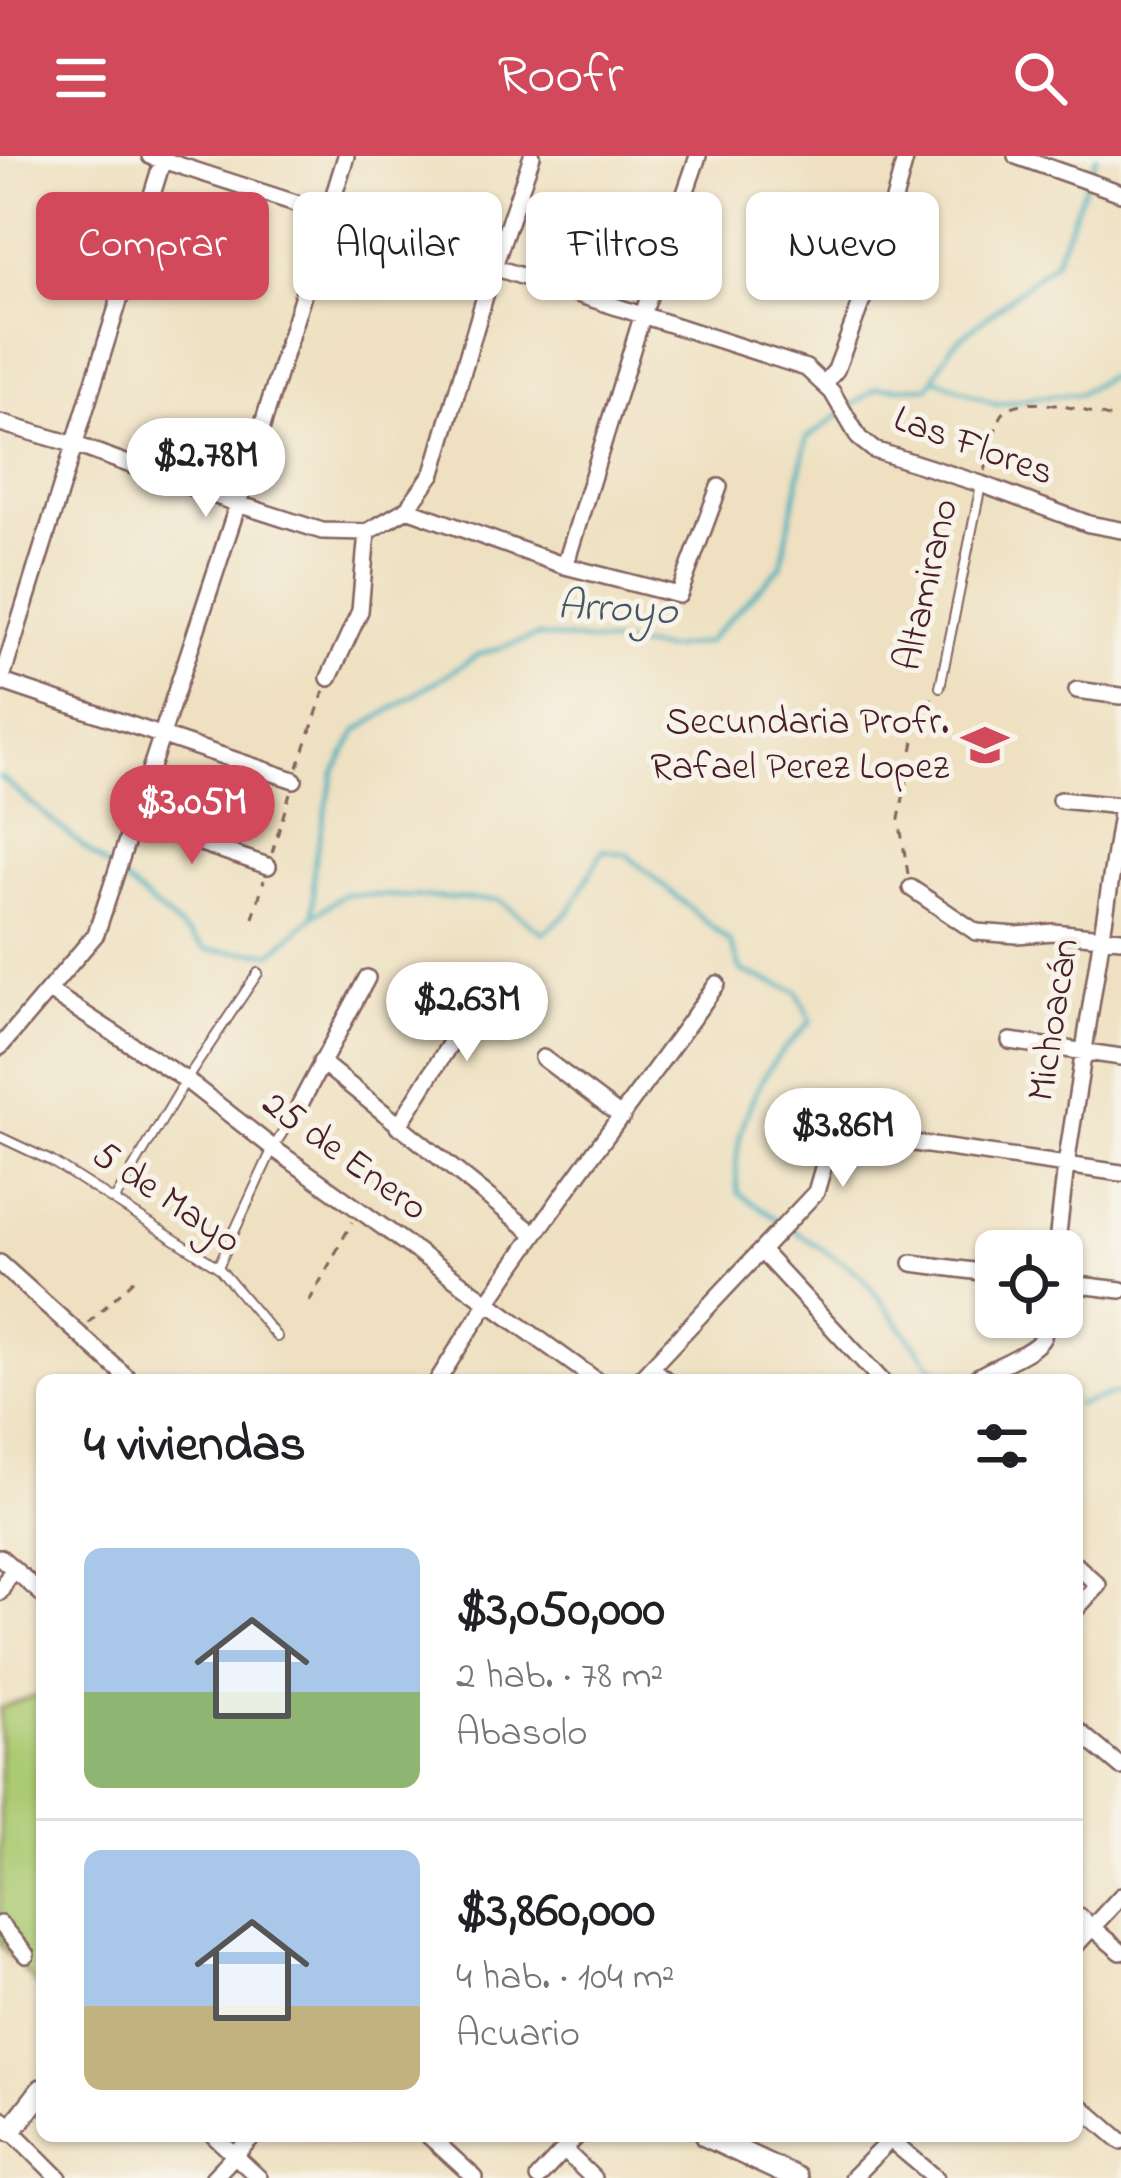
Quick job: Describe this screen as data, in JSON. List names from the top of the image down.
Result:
{
  "streets": {
    "street": ["Las Flores", "Michoacán", "25 de Enero"],
    "lane": ["Altamirano", "5 de Mayo"]
  },
  "crossings": [
    ["Las Flores", "Altamirano"]
  ],
  "water": ["Arroyo"],
  "places": {
    "school or university": ["Secundaria Profr. Rafael Perez Lopez"]
  },
  "page": {
    "header": "Roofr",
    "chip": [
      "Comprar",
      "Alquilar",
      "Filtros",
      "Nuevo"
    ],
    "price": [
      "$2.78M",
      "$3.05M",
      "$2.63M",
      "$3.86M"
    ],
    "heading": "4 viviendas",
    "list": [
      {
        "name": "$3,050,000",
        "note": "2 hab. · 78 m² · Abasolo"
      },
      {
        "name": "$3,860,000",
        "note": "4 hab. · 104 m² · Acuario"
      }
    ]
  }
}
